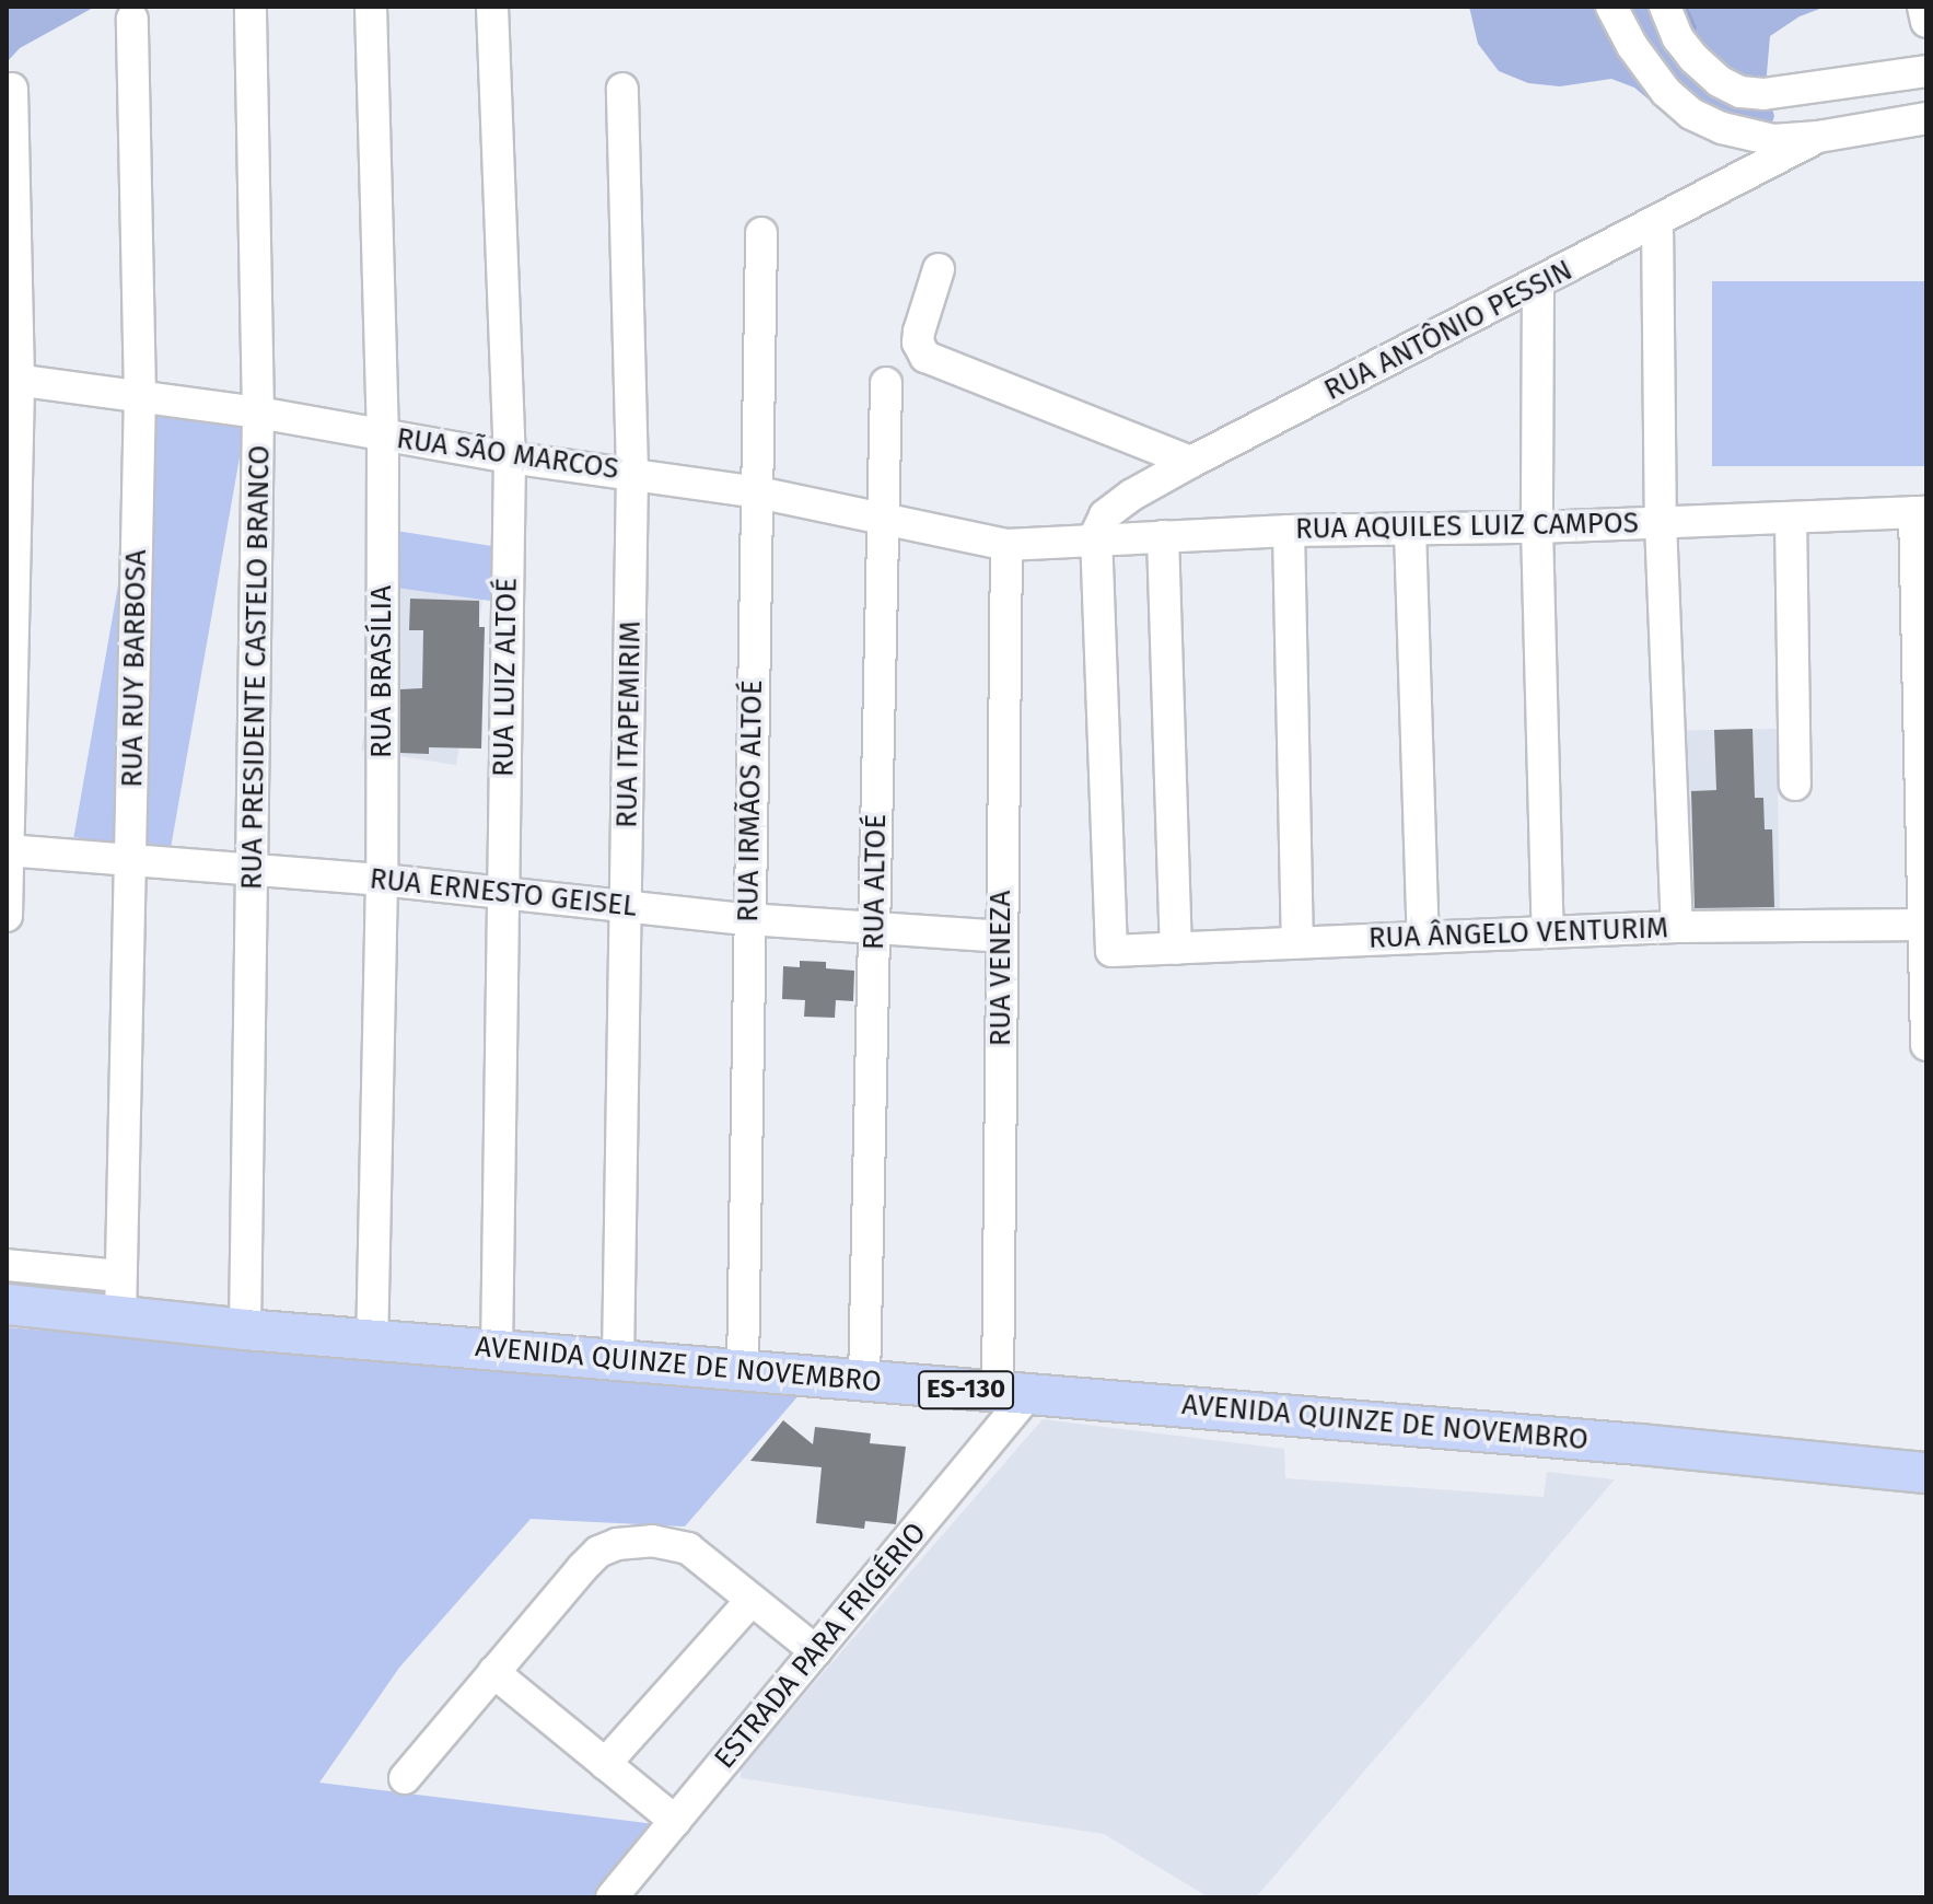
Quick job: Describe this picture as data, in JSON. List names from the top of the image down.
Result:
{
  "streets": {
    "main road": ["AVENIDA QUINZE DE NOVEMBRO", "ES-130"],
    "street": [
      "RUA ANTÔNIO PESSIN",
      "RUA SÃO MARCOS",
      "RUA AQUILES LUIZ CAMPOS",
      "RUA PRESIDENTE CASTELO BRANCO",
      "RUA RUY BARBOSA",
      "RUA BRASÍLIA",
      "RUA LUIZ ALTOÉ",
      "RUA ITAPEMIRIM",
      "RUA IRMÃOS ALTOÉ",
      "RUA ALTOÉ",
      "RUA ERNESTO GEISEL",
      "RUA ÂNGELO VENTURIM",
      "RUA VENEZA",
      "ESTRADA PARA FRIGÉRIO"
    ]
  },
  "crossings": [
    ["RUA ANTÔNIO PESSIN", "RUA AQUILES LUIZ CAMPOS"],
    ["RUA ANTÔNIO PESSIN", "RUA ÂNGELO VENTURIM"],
    ["RUA SÃO MARCOS", "RUA AQUILES LUIZ CAMPOS"],
    ["RUA SÃO MARCOS", "RUA PRESIDENTE CASTELO BRANCO"],
    ["RUA SÃO MARCOS", "RUA RUY BARBOSA"],
    ["RUA SÃO MARCOS", "RUA BRASÍLIA"],
    ["RUA SÃO MARCOS", "RUA LUIZ ALTOÉ"],
    ["RUA SÃO MARCOS", "RUA ITAPEMIRIM"],
    ["RUA SÃO MARCOS", "RUA IRMÃOS ALTOÉ"],
    ["RUA SÃO MARCOS", "RUA ALTOÉ"],
    ["RUA SÃO MARCOS", "RUA VENEZA"],
    ["RUA AQUILES LUIZ CAMPOS", "RUA ÂNGELO VENTURIM"],
    ["RUA AQUILES LUIZ CAMPOS", "RUA VENEZA"],
    ["RUA PRESIDENTE CASTELO BRANCO", "RUA ERNESTO GEISEL"],
    ["RUA PRESIDENTE CASTELO BRANCO", "AVENIDA QUINZE DE NOVEMBRO"],
    ["RUA RUY BARBOSA", "RUA ERNESTO GEISEL"],
    ["RUA RUY BARBOSA", "AVENIDA QUINZE DE NOVEMBRO"],
    ["RUA BRASÍLIA", "RUA ERNESTO GEISEL"],
    ["RUA BRASÍLIA", "AVENIDA QUINZE DE NOVEMBRO"],
    ["RUA LUIZ ALTOÉ", "RUA ERNESTO GEISEL"],
    ["RUA LUIZ ALTOÉ", "AVENIDA QUINZE DE NOVEMBRO"],
    ["RUA ITAPEMIRIM", "RUA ERNESTO GEISEL"],
    ["RUA ITAPEMIRIM", "AVENIDA QUINZE DE NOVEMBRO"],
    ["RUA IRMÃOS ALTOÉ", "RUA ERNESTO GEISEL"],
    ["RUA IRMÃOS ALTOÉ", "AVENIDA QUINZE DE NOVEMBRO"],
    ["RUA ALTOÉ", "RUA ERNESTO GEISEL"],
    ["RUA ALTOÉ", "AVENIDA QUINZE DE NOVEMBRO"],
    ["RUA ERNESTO GEISEL", "RUA VENEZA"],
    ["RUA VENEZA", "AVENIDA QUINZE DE NOVEMBRO"],
    ["RUA VENEZA", "ESTRADA PARA FRIGÉRIO"],
    ["AVENIDA QUINZE DE NOVEMBRO", "ESTRADA PARA FRIGÉRIO"]
  ]
}
